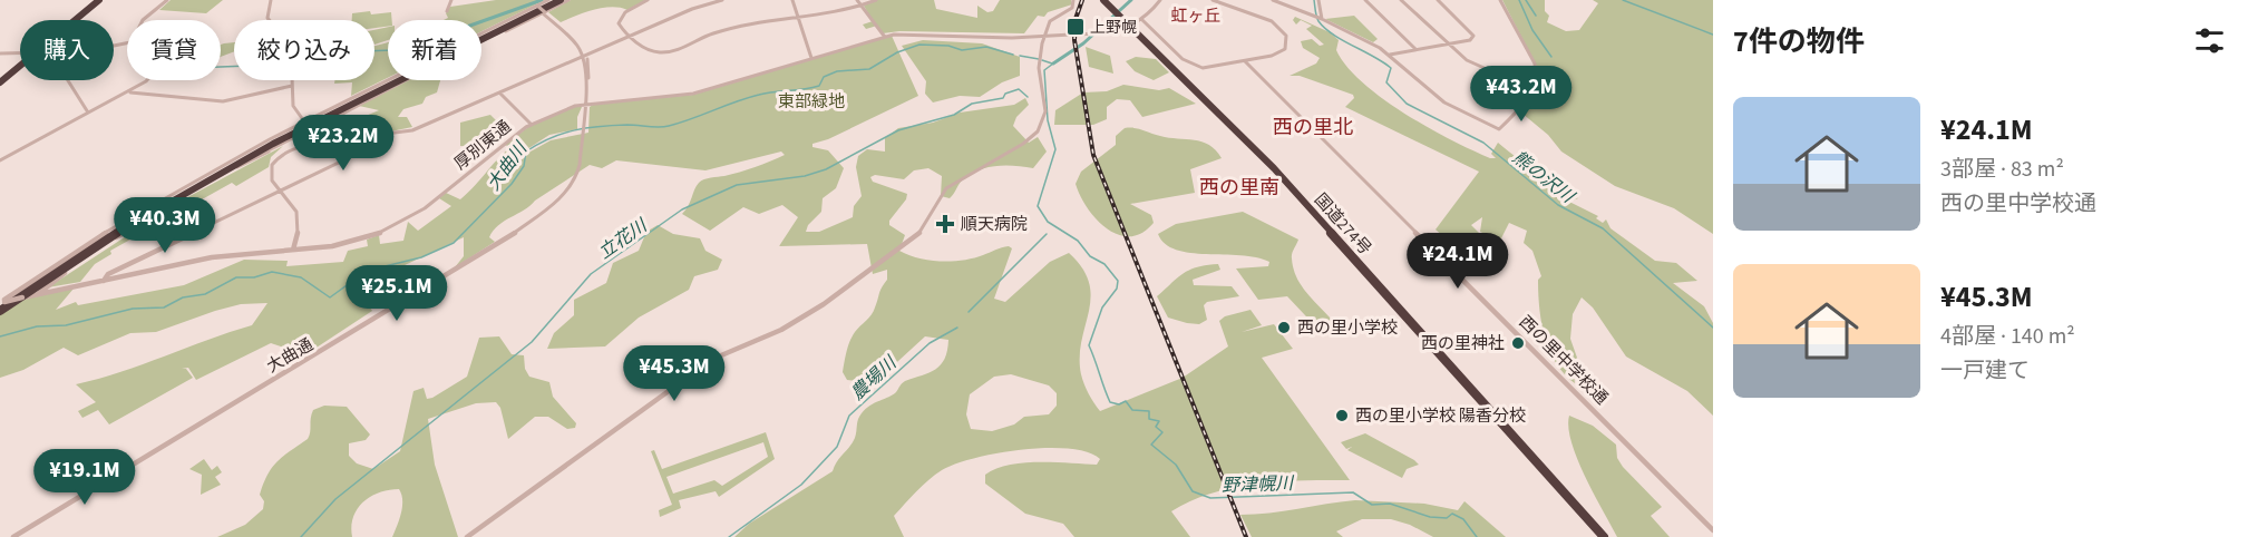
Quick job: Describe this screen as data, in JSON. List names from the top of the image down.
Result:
{
  "streets": {
    "highway": ["国道274号"],
    "street": ["厚別東通", "大曲通", "西の里中学校通"]
  },
  "crossings": [
    ["厚別東通", "大曲通"]
  ],
  "districts": ["虹ヶ丘", "西の里北", "西の里南"],
  "water": [
    "大曲川",
    "熊の沢川",
    "立花川",
    "農場川",
    "野津幌川"
  ],
  "parks": ["東部緑地"],
  "places": {
    "transit": ["上野幌"],
    "health": ["順天病院"],
    "other": ["西の里小学校", "西の里神社", "西の里小学校 陽香分校"]
  },
  "page": {
    "heading": "7件の物件",
    "chip": [
      "購入",
      "賃貸",
      "絞り込み",
      "新着"
    ],
    "price": [
      "¥43.2M",
      "¥23.2M",
      "¥40.3M",
      "¥24.1M",
      "¥25.1M",
      "¥45.3M",
      "¥19.1M"
    ],
    "list": [
      {
        "name": "¥24.1M",
        "note": "3部屋 · 83 m² · 西の里中学校通"
      },
      {
        "name": "¥45.3M",
        "note": "4部屋 · 140 m² · 一戸建て"
      }
    ]
  }
}
